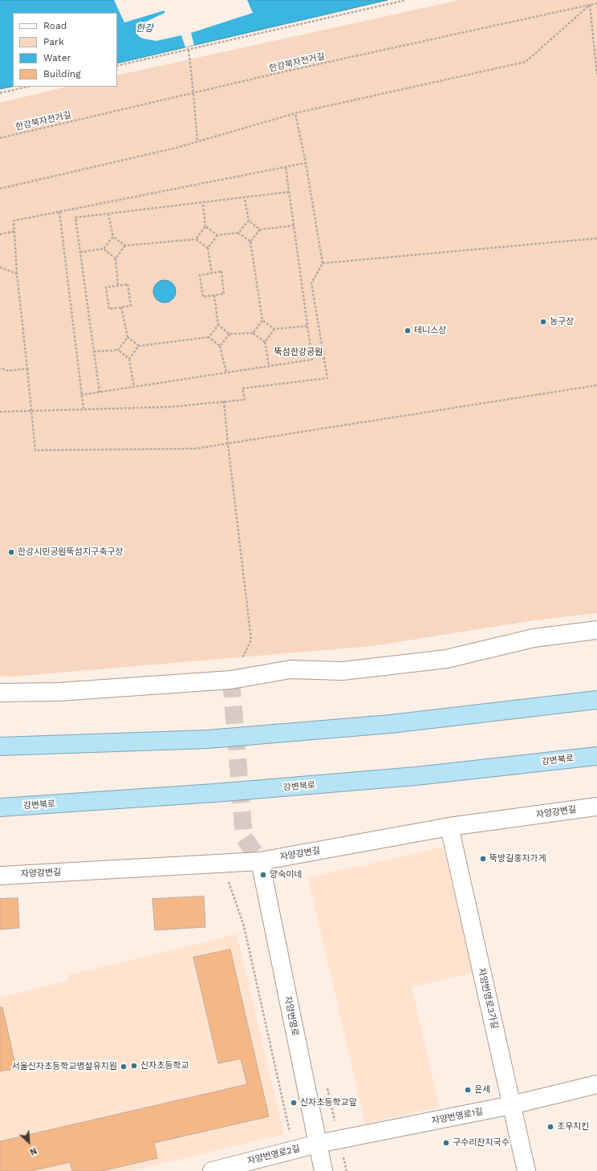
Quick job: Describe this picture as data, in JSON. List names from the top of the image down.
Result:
{
  "streets": {
    "highway": ["강변북로"],
    "street": [
      "자양강변길",
      "자양번영로3가길",
      "자양번영로",
      "자양번영로1길",
      "자양번영로2길"
    ],
    "path": ["한강북자전거길"]
  },
  "crossings": [
    ["자양강변길", "자양번영로3가길"],
    ["자양강변길", "자양번영로"],
    ["자양번영로3가길", "자양번영로1길"],
    ["자양번영로", "자양번영로1길"],
    ["자양번영로", "자양번영로2길"],
    ["자양번영로1길", "자양번영로2길"]
  ],
  "water": ["한강"],
  "parks": ["뚝섬한강공원"],
  "places": [
    "농구장",
    "테니스장",
    "한강시민공원뚝섬지구축구장",
    "뚝방길홍차가게",
    "양숙이네",
    "신자초등학교",
    "서울신자초등학교병설유치원",
    "은세",
    "신자초등학교앞",
    "조우치킨",
    "구수리잔치국수"
  ],
  "legend": [
    "Road",
    "Park",
    "Water",
    "Building"
  ],
  "north": "bottom right"
}
